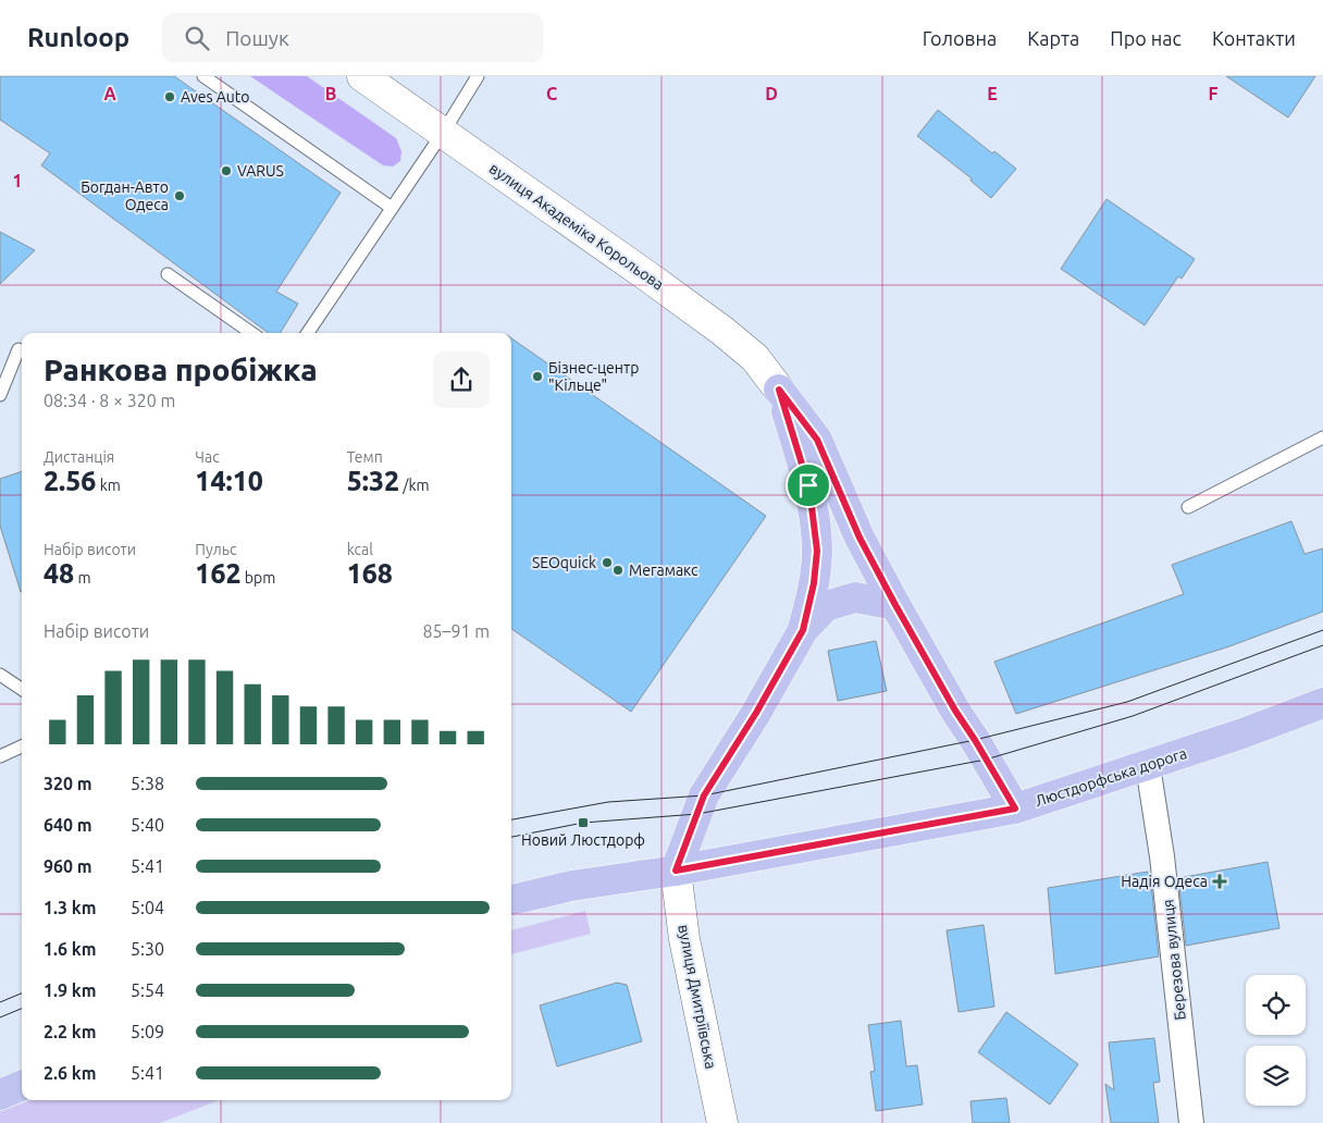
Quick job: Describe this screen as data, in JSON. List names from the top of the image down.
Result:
{
  "streets": {
    "main road": ["вулиця Академіка Корольова", "Люстдорфська дорога", "вулиця Дмитріївська"],
    "street": ["Березова вулиця"]
  },
  "crossings": [
    ["Люстдорфська дорога", "Березова вулиця"],
    ["Люстдорфська дорога", "вулиця Дмитріївська"]
  ],
  "places": {
    "other": [
      "Aves Auto",
      "VARUS",
      "Богдан-Авто Одеса",
      "Бізнес-центр \"Кільце\"",
      "SEOquick",
      "Мегамакс"
    ],
    "transit": ["Новий Люстдорф"],
    "health": ["Надія Одеса"]
  },
  "page": {
    "header": "Runloop",
    "search": "Пошук",
    "nav": [
      "Головна",
      "Карта",
      "Про нас",
      "Контакти"
    ],
    "heading": ["Ранкова пробіжка", "08:34 · 8 × 320 m"],
    "stats": [
      ["Дистанція", "2.56 km"],
      ["Час", "14:10"],
      ["Темп", "5:32 /km"],
      ["Набір висоти", "48 m"],
      ["Пульс", "162 bpm"],
      ["kcal", "168"]
    ],
    "chart": ["Набір висоти", "85–91 m"],
    "list": [
      {
        "name": "320 m",
        "note": "5:38"
      },
      {
        "name": "640 m",
        "note": "5:40"
      },
      {
        "name": "960 m",
        "note": "5:41"
      },
      {
        "name": "1.3 km",
        "note": "5:04"
      },
      {
        "name": "1.6 km",
        "note": "5:30"
      },
      {
        "name": "1.9 km",
        "note": "5:54"
      },
      {
        "name": "2.2 km",
        "note": "5:09"
      },
      {
        "name": "2.6 km",
        "note": "5:41"
      }
    ]
  },
  "grid": {
    "columns": [
      "A",
      "B",
      "C",
      "D",
      "E",
      "F"
    ],
    "rows": ["1"]
  }
}
